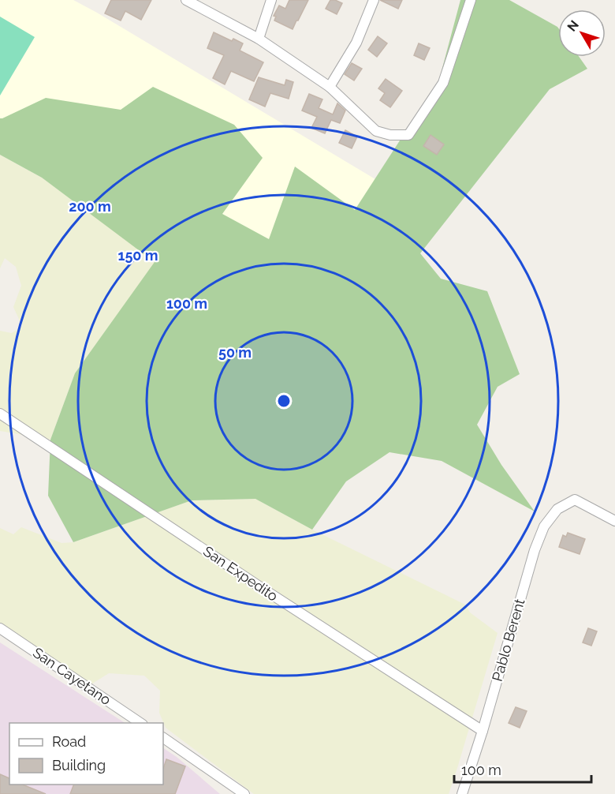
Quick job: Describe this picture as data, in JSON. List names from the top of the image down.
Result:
{
  "streets": {
    "street": ["San Expedito", "Pablo Berent", "San Cayetano"]
  },
  "crossings": [
    ["San Expedito", "Pablo Berent"]
  ],
  "legend": ["Road", "Building"],
  "scale_bar": "100 m",
  "north": "top left",
  "rings": [
    "200 m",
    "150 m",
    "100 m",
    "50 m"
  ]
}
